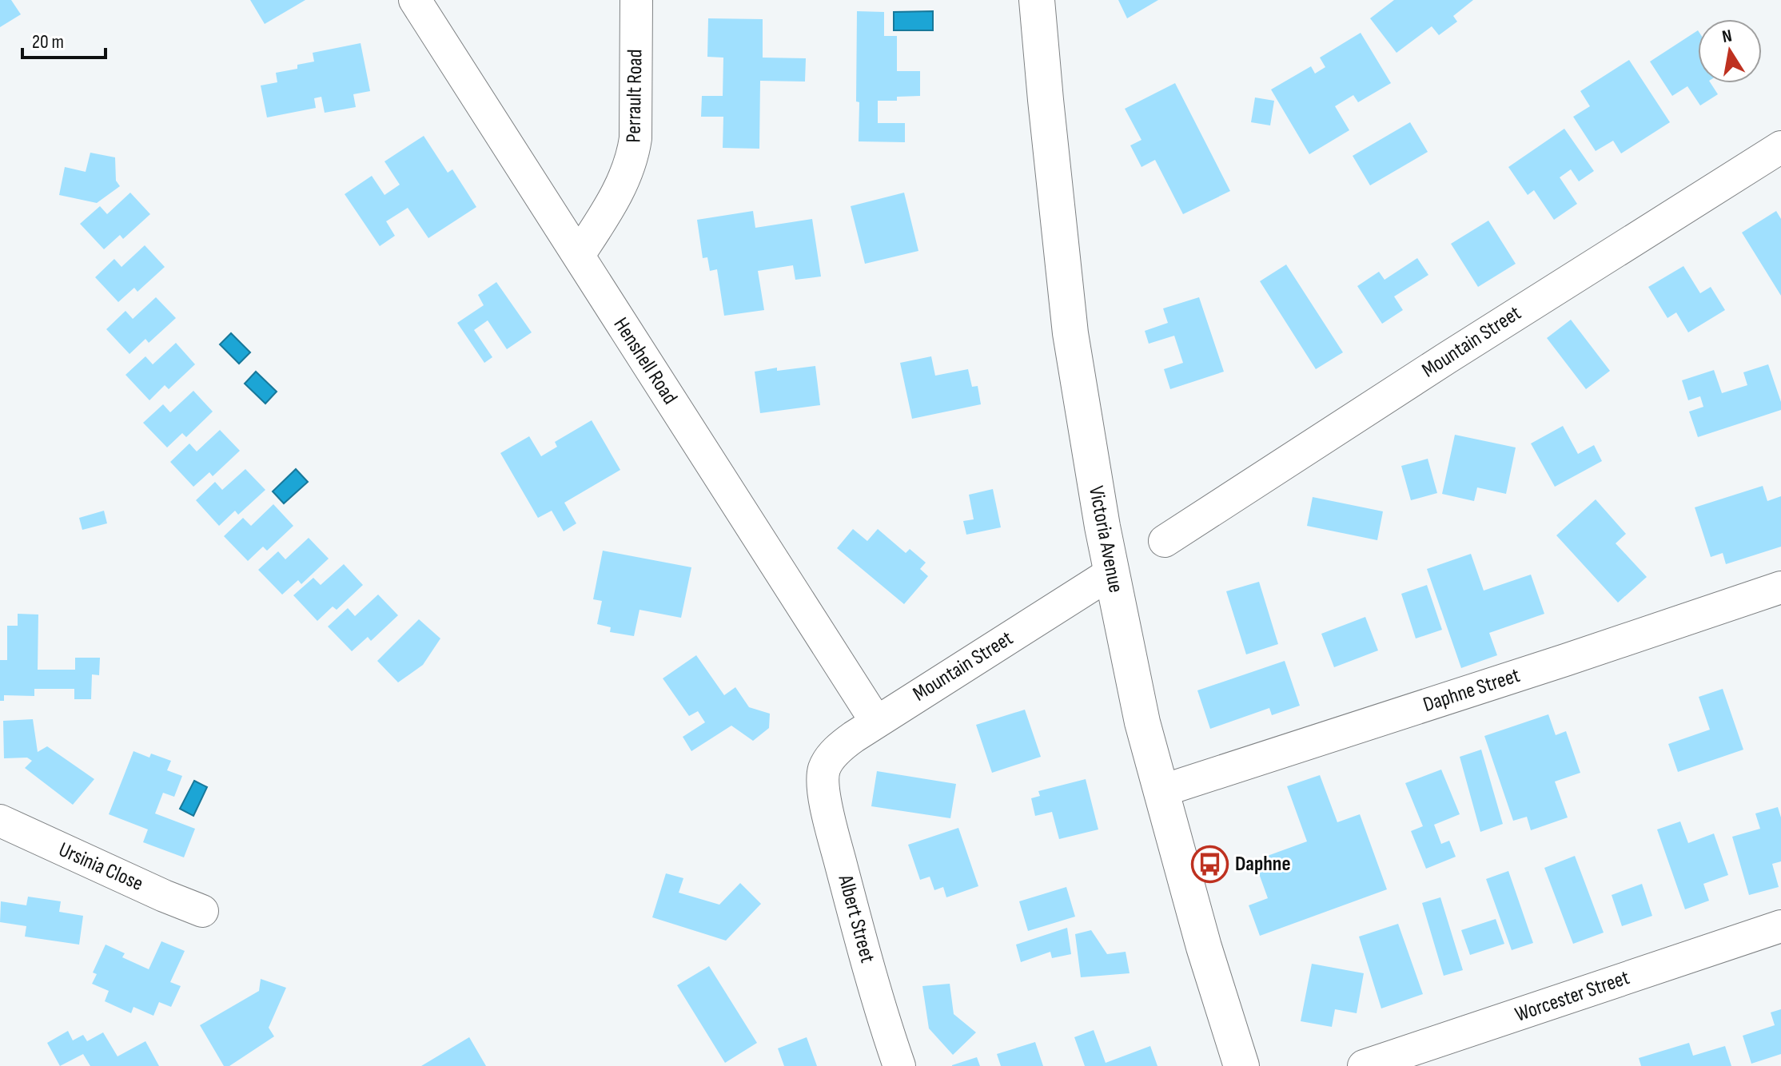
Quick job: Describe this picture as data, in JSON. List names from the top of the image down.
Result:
{
  "streets": {
    "street": [
      "Perrault Road",
      "Mountain Street",
      "Henshell Road",
      "Victoria Avenue",
      "Daphne Street",
      "Ursinia Close",
      "Albert Street",
      "Worcester Street"
    ]
  },
  "crossings": [
    ["Perrault Road", "Henshell Road"],
    ["Mountain Street", "Henshell Road"],
    ["Mountain Street", "Victoria Avenue"],
    ["Mountain Street", "Albert Street"],
    ["Victoria Avenue", "Daphne Street"]
  ],
  "places": {
    "bus stop": ["Daphne"]
  },
  "scale_bar": "20 m",
  "north": "top"
}
